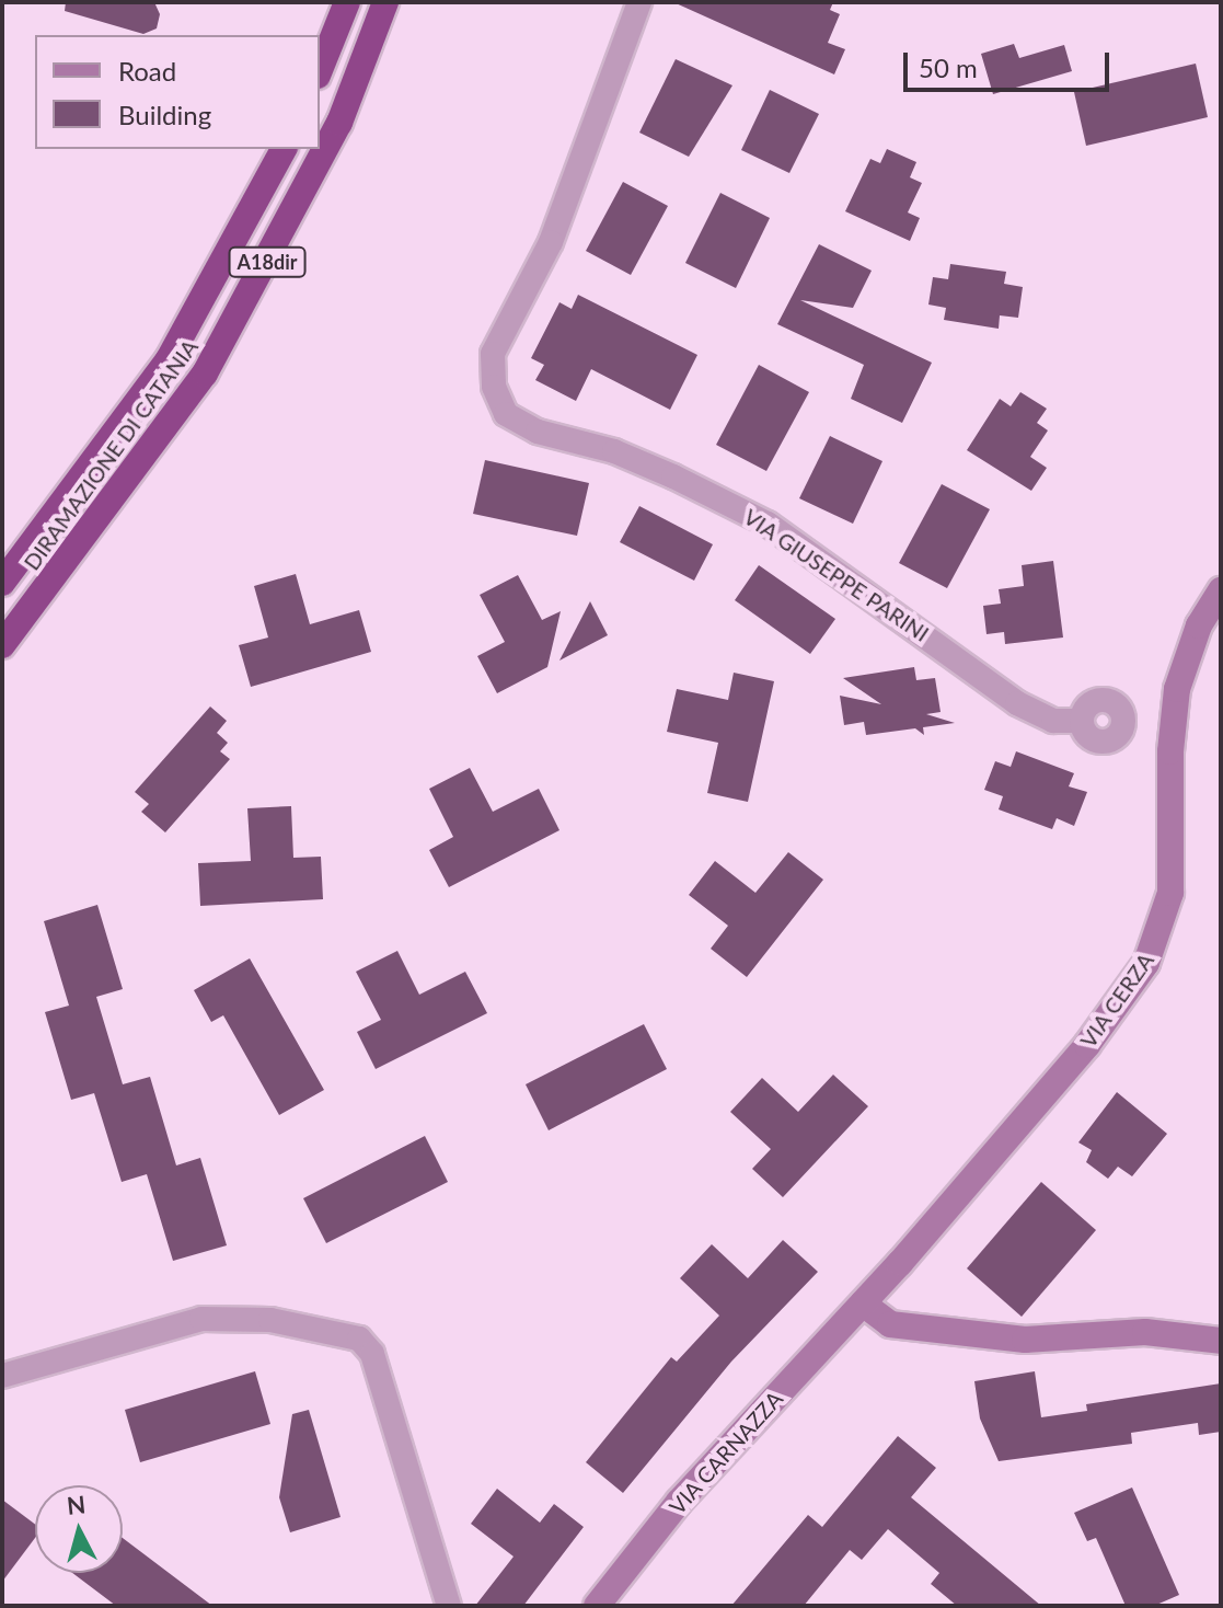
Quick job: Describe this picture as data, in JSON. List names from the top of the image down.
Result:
{
  "streets": {
    "highway": ["A18dir", "DIRAMAZIONE DI CATANIA"],
    "main road": ["VIA CERZA", "VIA CARNAZZA"],
    "street": ["VIA GIUSEPPE PARINI"]
  },
  "crossings": [
    ["VIA CERZA", "VIA CARNAZZA"]
  ],
  "legend": ["Road", "Building"],
  "scale_bar": "50 m",
  "north": "top"
}
